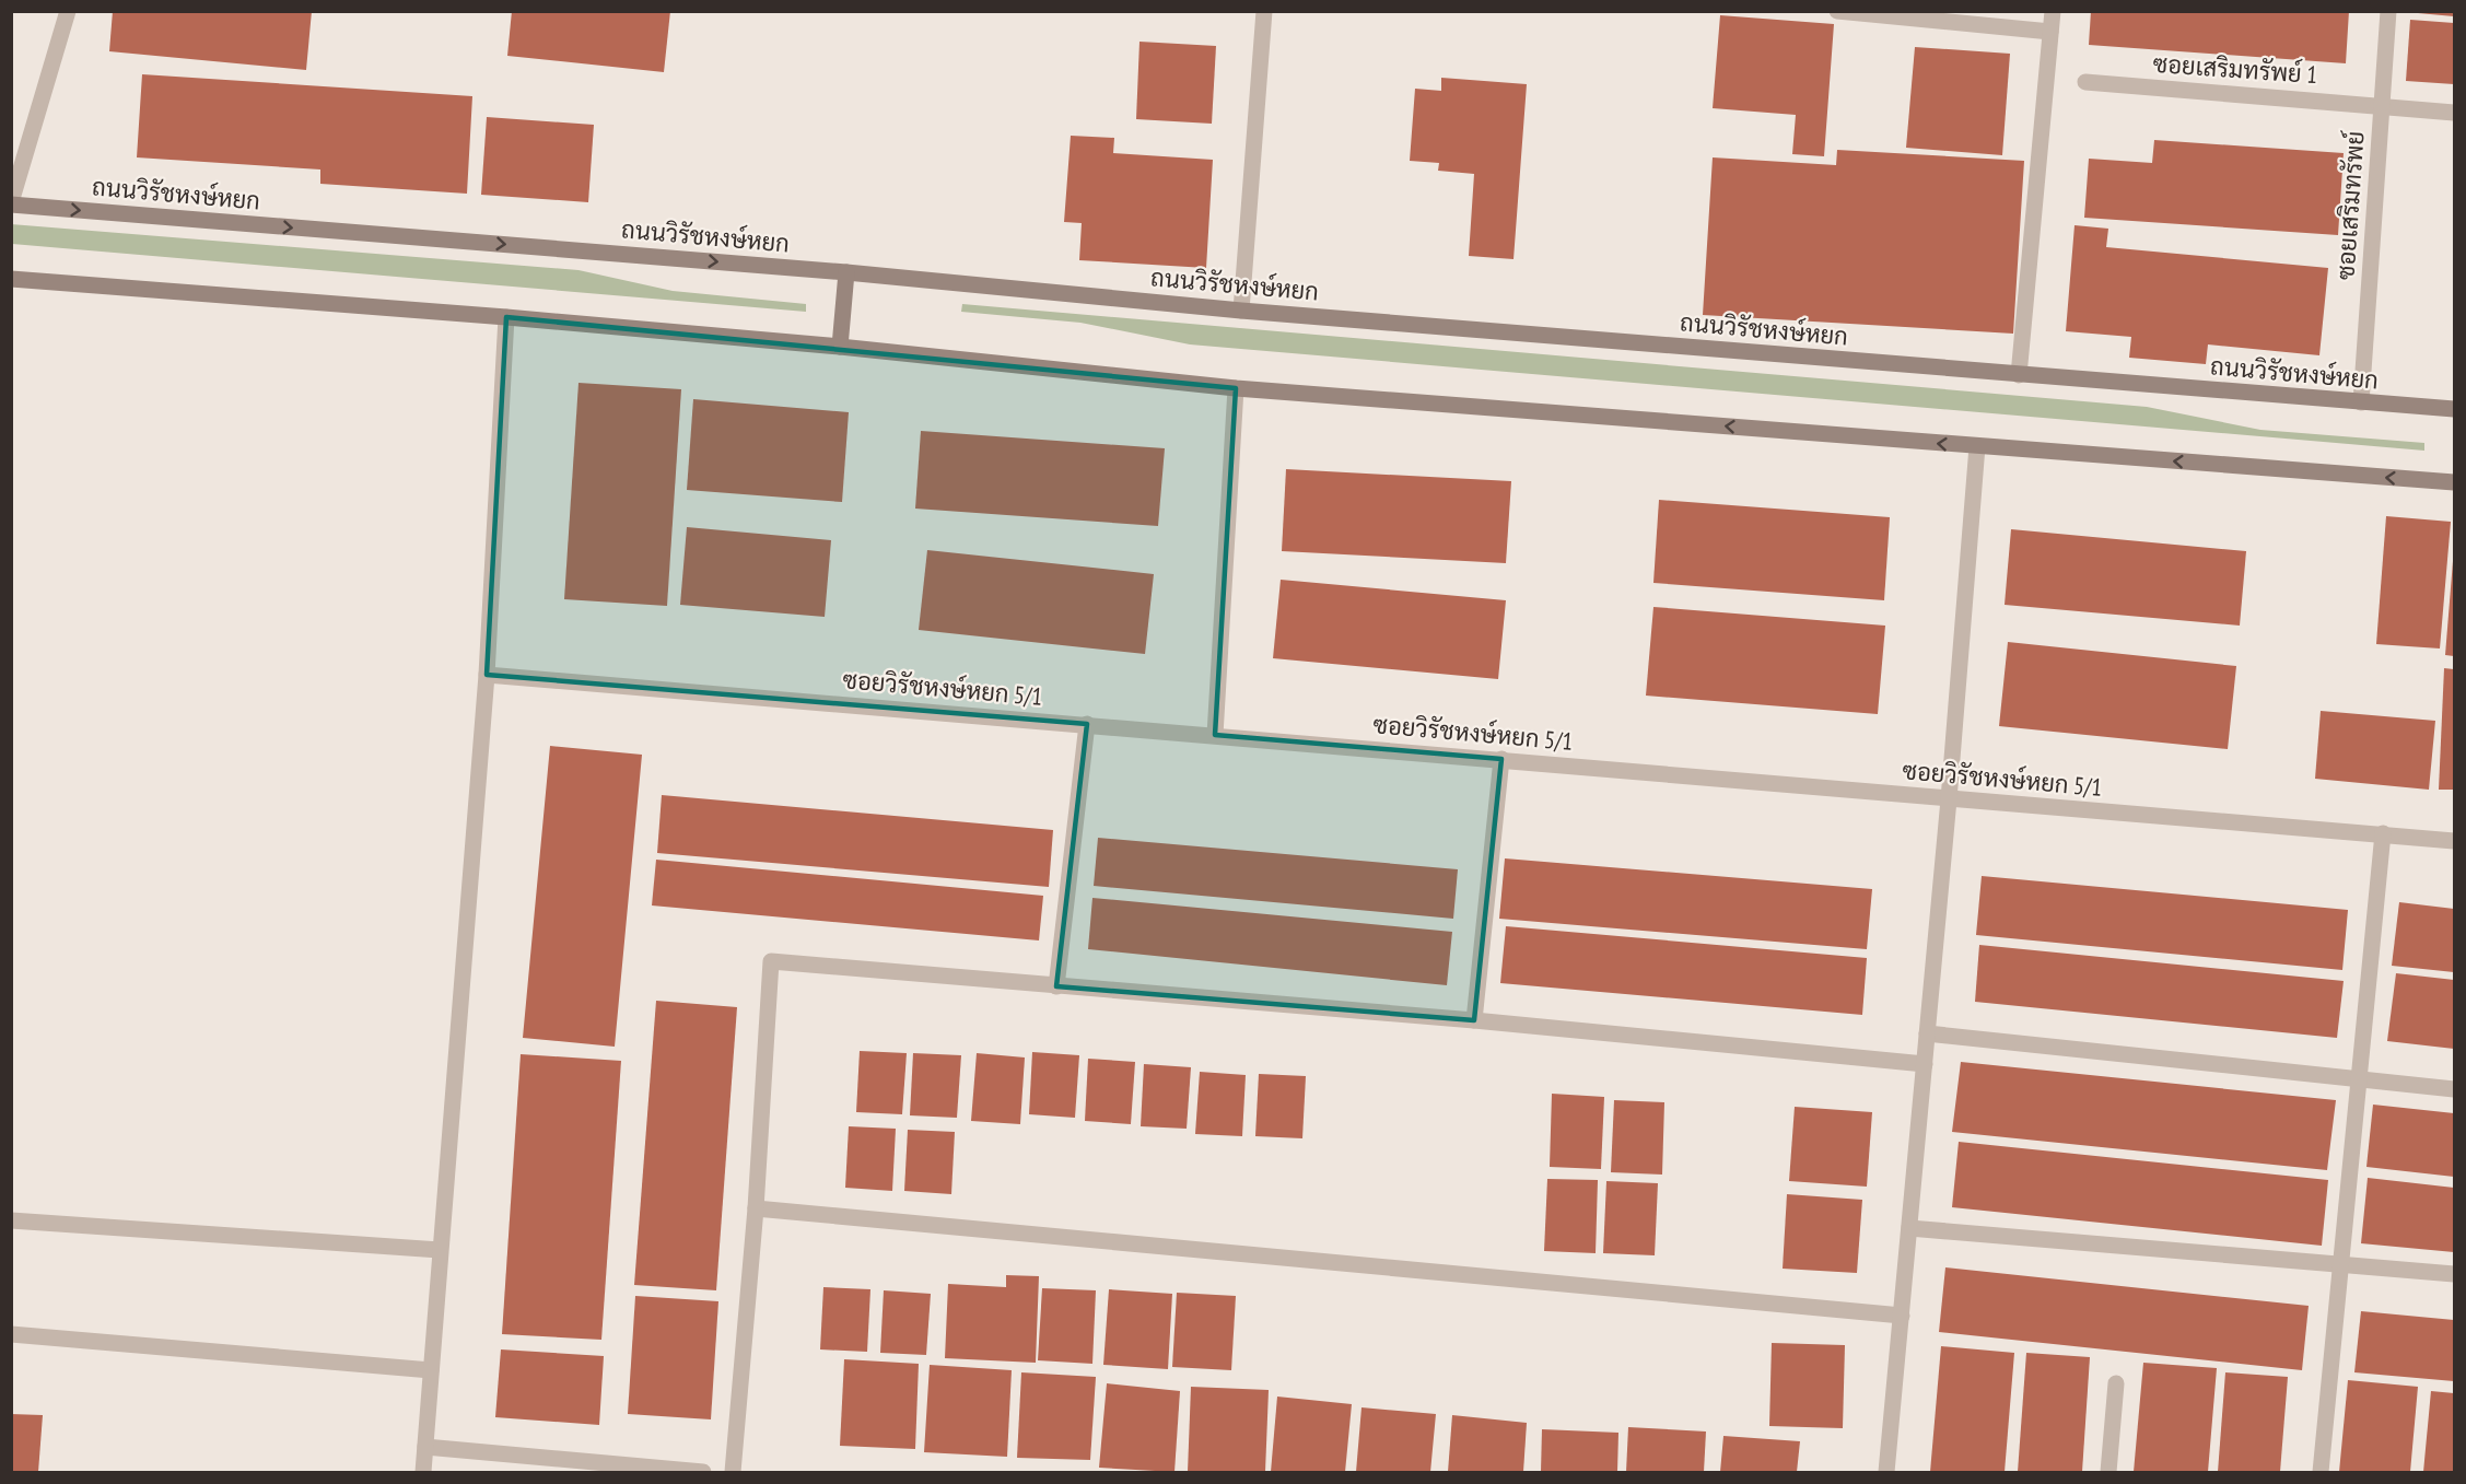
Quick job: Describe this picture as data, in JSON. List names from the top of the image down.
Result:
{
  "streets": {
    "main road": ["ถนนวิรัชหงษ์หยก"],
    "street": ["ซอยเสริมทรัพย์ 1", "ซอยเสริมทรัพย์", "ซอยวิรัชหงษ์หยก 5/1"]
  },
  "crossings": [
    ["ซอยเสริมทรัพย์ 1", "ซอยเสริมทรัพย์"],
    ["ถนนวิรัชหงษ์หยก", "ซอยเสริมทรัพย์"]
  ]
}
